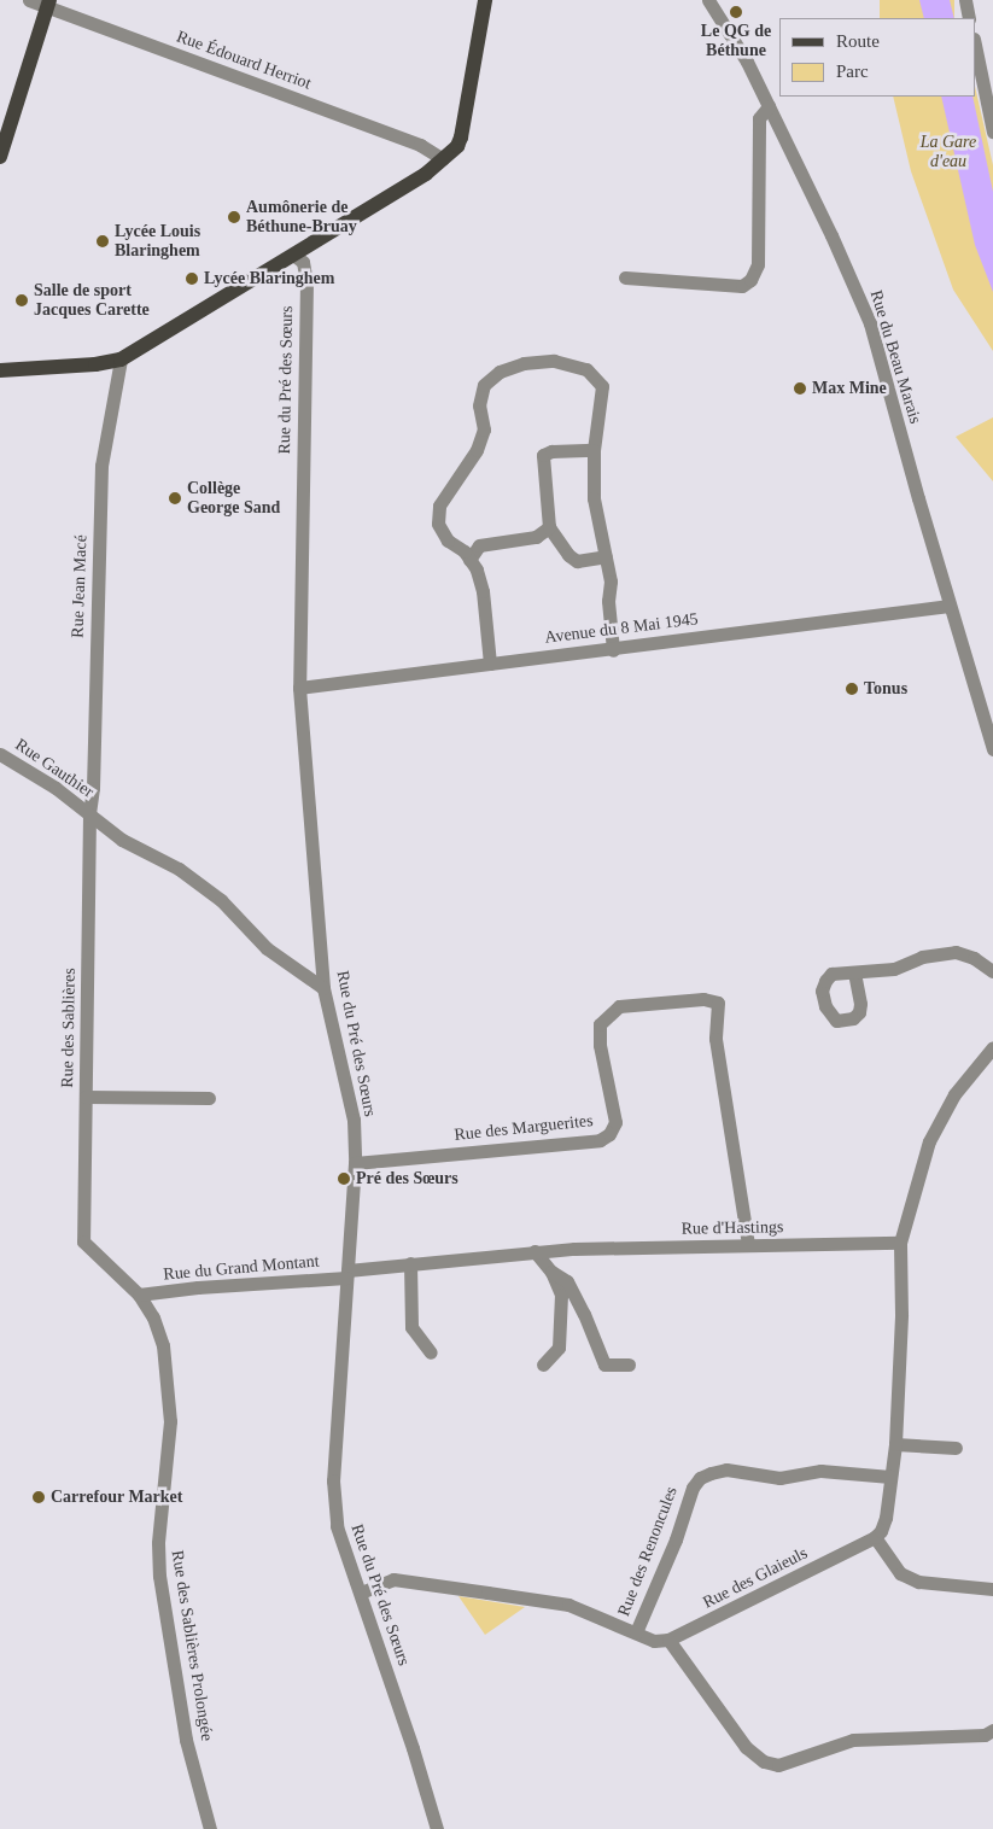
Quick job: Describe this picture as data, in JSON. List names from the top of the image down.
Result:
{
  "streets": {
    "street": [
      "Rue Édouard Herriot",
      "Rue du Beau Marais",
      "Rue du Pré des Sœurs",
      "Rue Jean Macé",
      "Avenue du 8 Mai 1945",
      "Rue Gauthier",
      "Rue des Sablières",
      "Rue des Marguerites",
      "Rue d'Hastings",
      "Rue du Grand Montant",
      "Rue des Renoncules",
      "Rue des Glaieuls",
      "Rue des Sablières Prolongée"
    ]
  },
  "crossings": [
    ["Rue du Beau Marais", "Avenue du 8 Mai 1945"],
    ["Rue du Pré des Sœurs", "Avenue du 8 Mai 1945"],
    ["Rue du Pré des Sœurs", "Rue Gauthier"],
    ["Rue du Pré des Sœurs", "Rue des Marguerites"],
    ["Rue du Pré des Sœurs", "Rue d'Hastings"],
    ["Rue du Pré des Sœurs", "Rue du Grand Montant"],
    ["Rue Jean Macé", "Rue Gauthier"],
    ["Rue Jean Macé", "Rue des Sablières"],
    ["Rue Gauthier", "Rue des Sablières"],
    ["Rue des Sablières", "Rue des Sablières Prolongée"],
    ["Rue des Marguerites", "Rue d'Hastings"],
    ["Rue d'Hastings", "Rue du Grand Montant"],
    ["Rue du Grand Montant", "Rue des Sablières Prolongée"]
  ],
  "parks": ["La Gare d'eau"],
  "places": [
    "Le QG de Béthune",
    "Aumônerie de Béthune-Bruay",
    "Lycée Louis Blaringhem",
    "Lycée Blaringhem",
    "Salle de sport Jacques Carette",
    "Max Mine",
    "Collège George Sand",
    "Tonus",
    "Pré des Sœurs",
    "Carrefour Market"
  ],
  "legend": ["Route", "Parc"]
}
